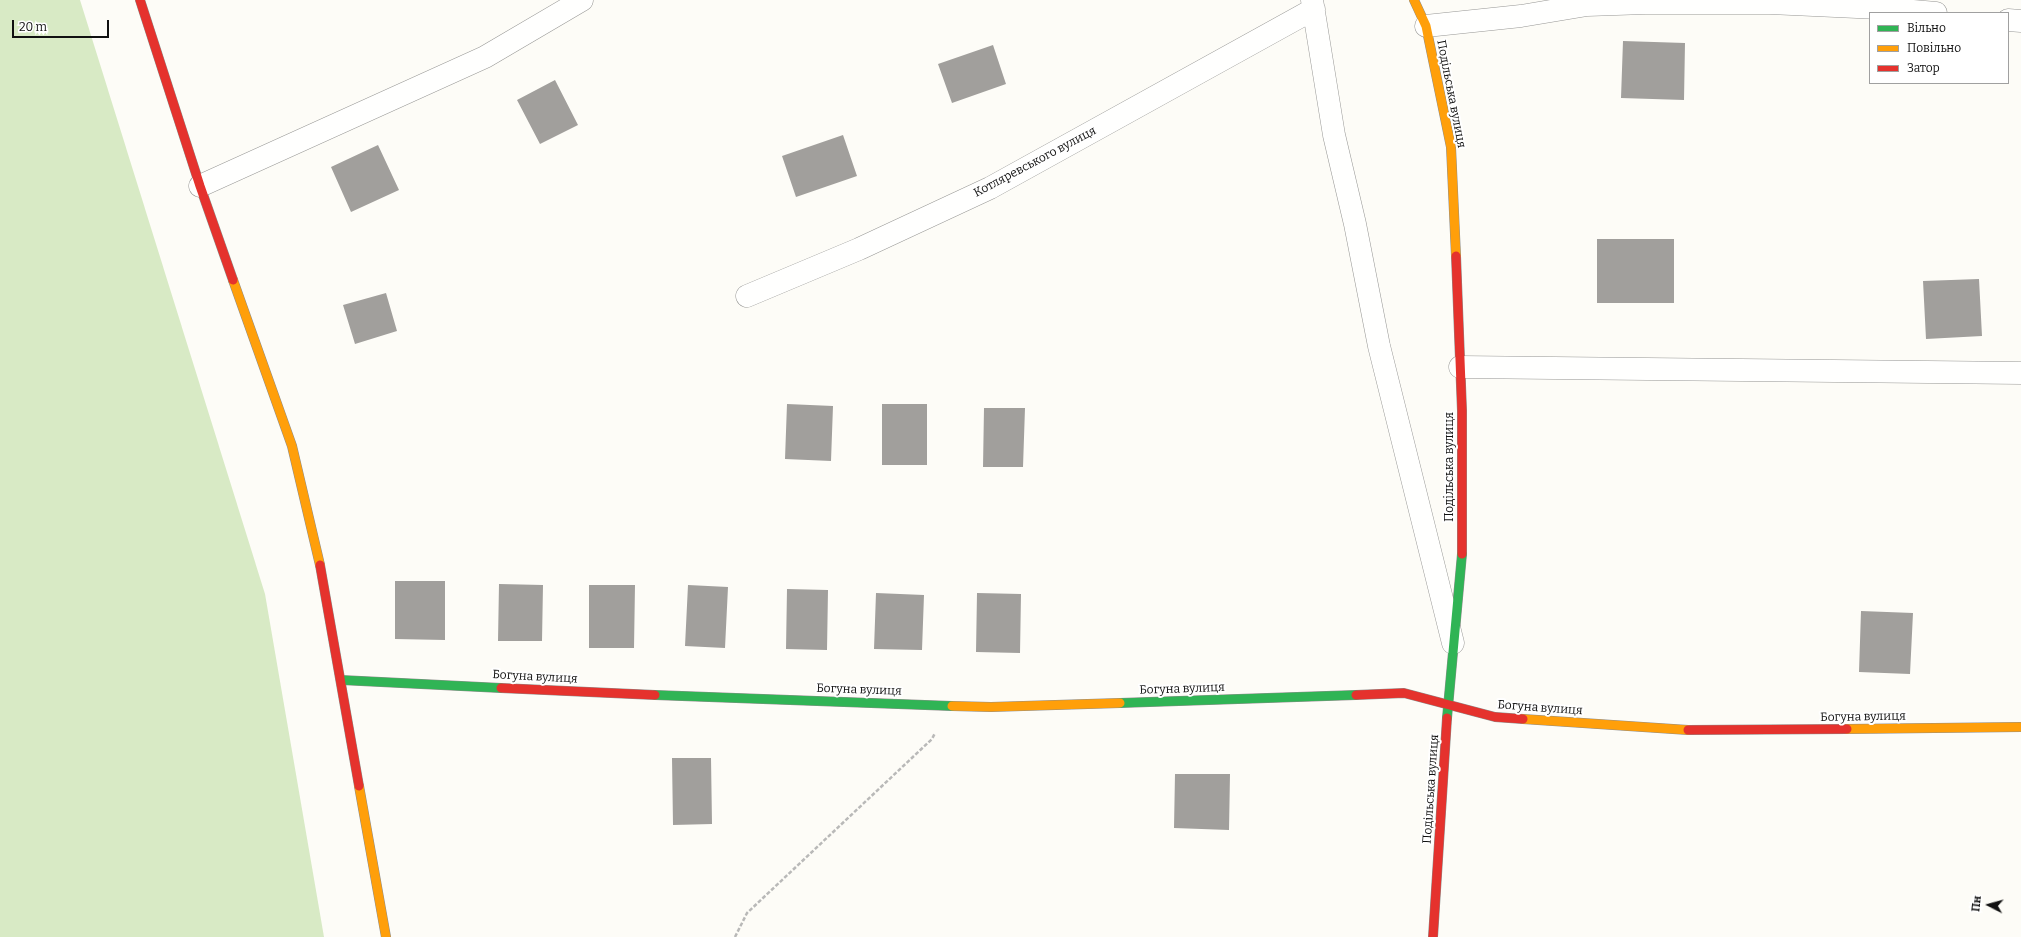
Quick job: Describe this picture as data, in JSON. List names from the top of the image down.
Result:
{
  "streets": {
    "street": ["Подільська вулиця", "Котляревського вулиця", "Богуна вулиця"]
  },
  "crossings": [
    ["Подільська вулиця", "Богуна вулиця"]
  ],
  "legend": ["Вільно", "Повільно", "Затор"],
  "scale_bar": "20 m",
  "north": "left"
}
